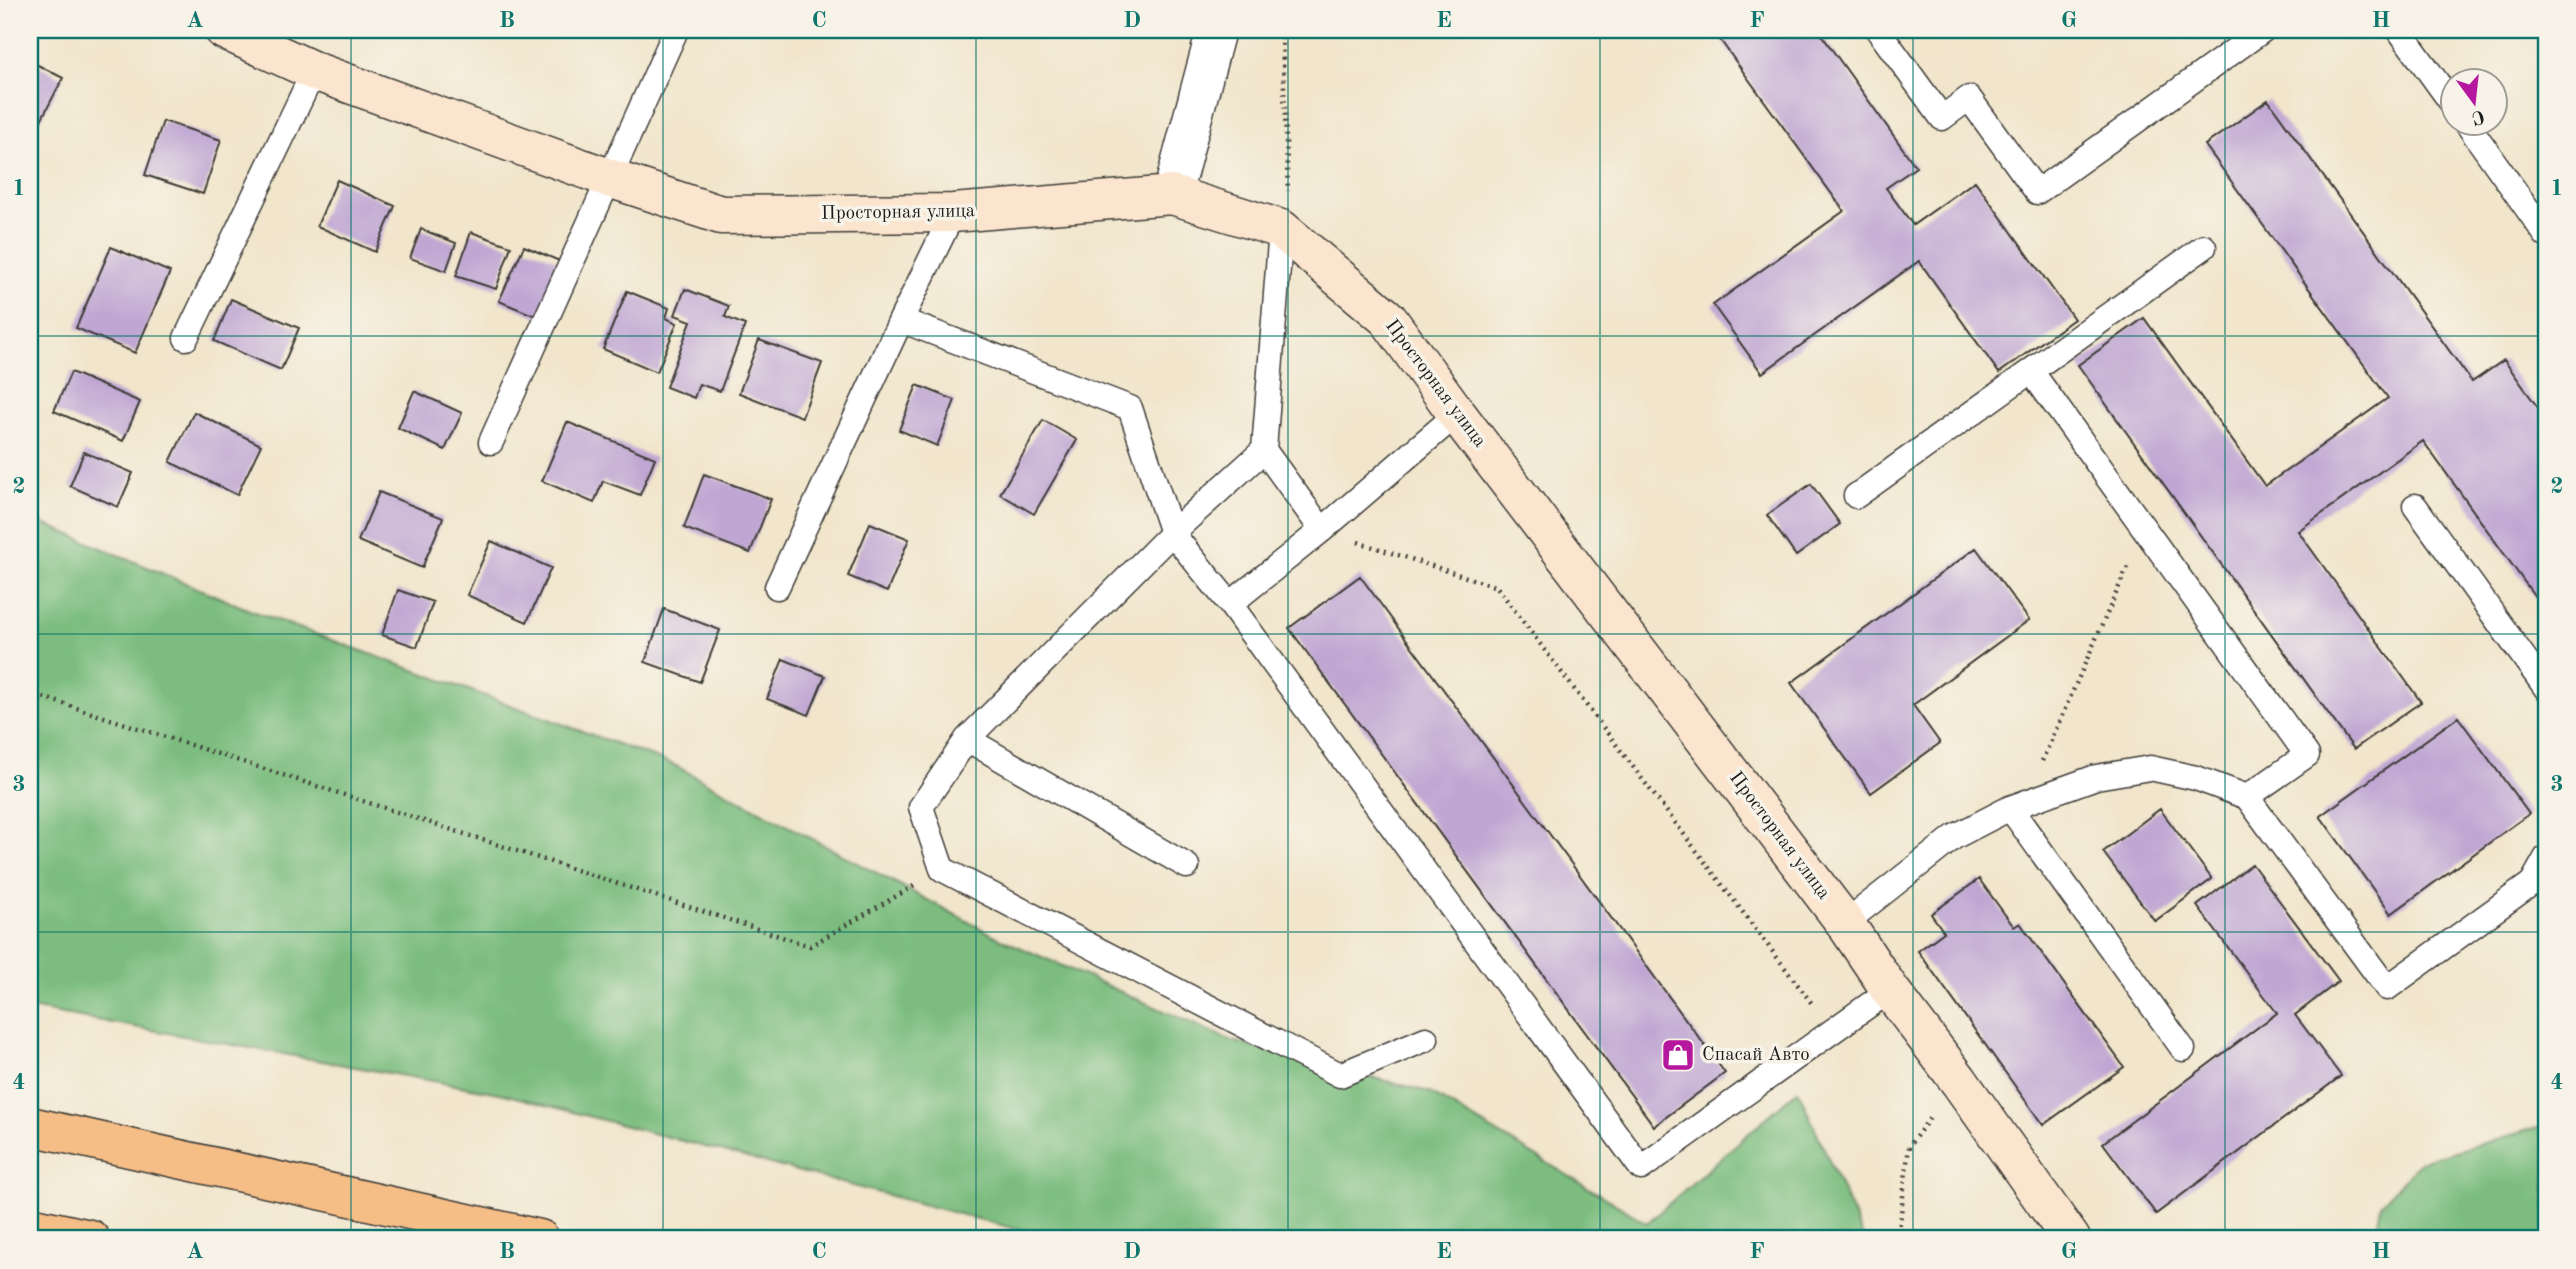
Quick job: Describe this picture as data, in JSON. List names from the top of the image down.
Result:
{
  "streets": {
    "street": ["Просторная улица"]
  },
  "places": {
    "shop": ["Спасай Авто"]
  },
  "north": "bottom",
  "grid": {
    "columns": [
      "A",
      "B",
      "C",
      "D",
      "E",
      "F",
      "G",
      "H"
    ],
    "rows": [
      "1",
      "2",
      "3",
      "4"
    ]
  }
}
